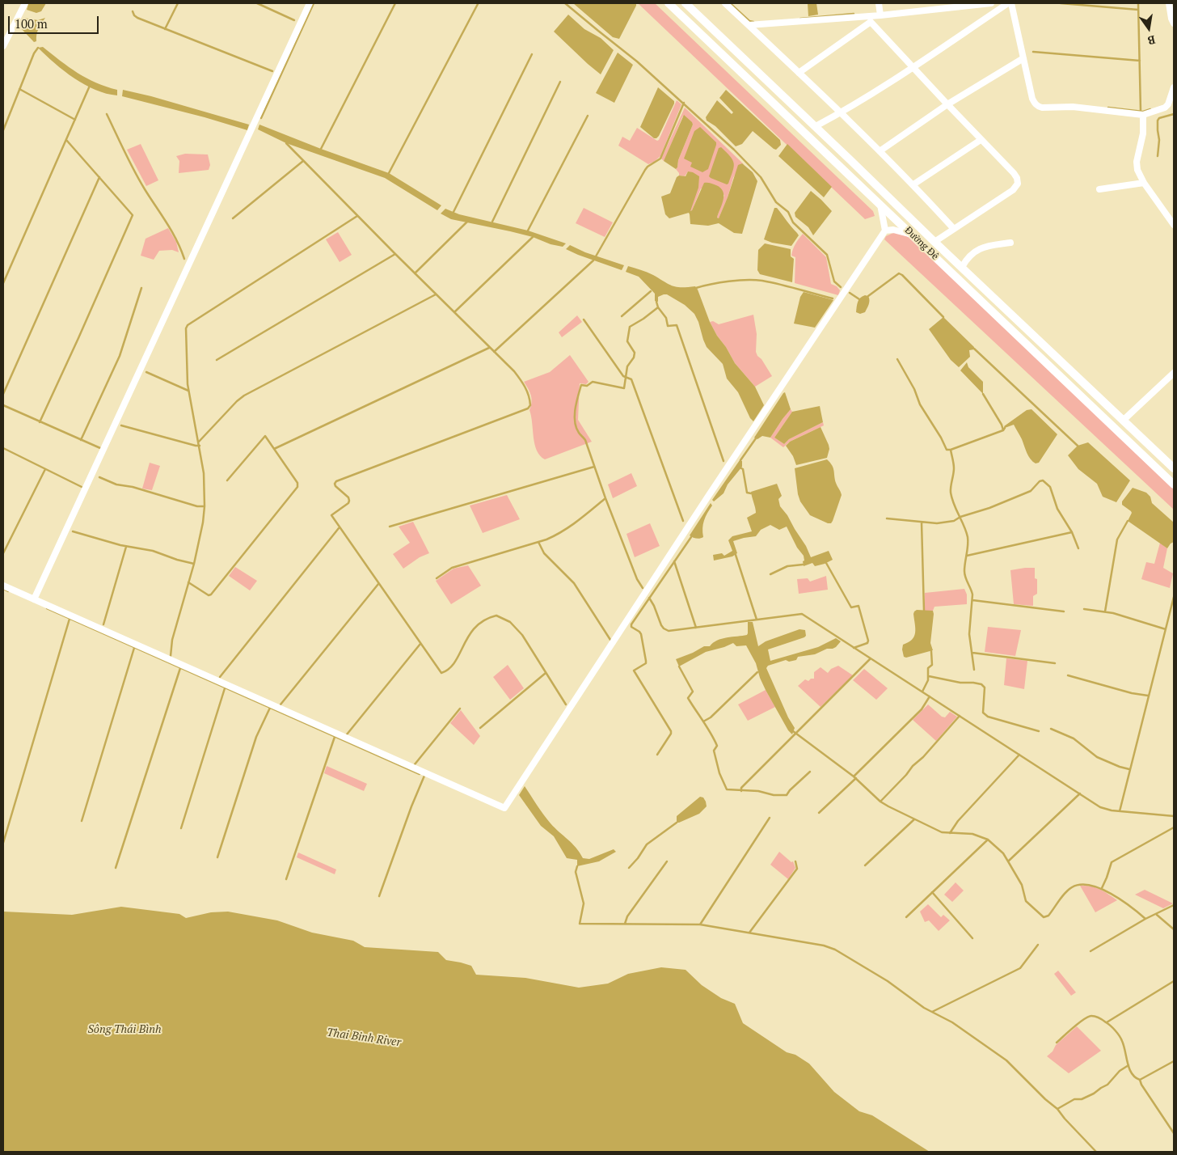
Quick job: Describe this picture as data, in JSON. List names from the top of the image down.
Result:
{
  "streets": {
    "street": ["Đường Đê"]
  },
  "water": ["Sông Thái Bình", "Thai Binh River"],
  "scale_bar": "100 m",
  "north": "bottom"
}
